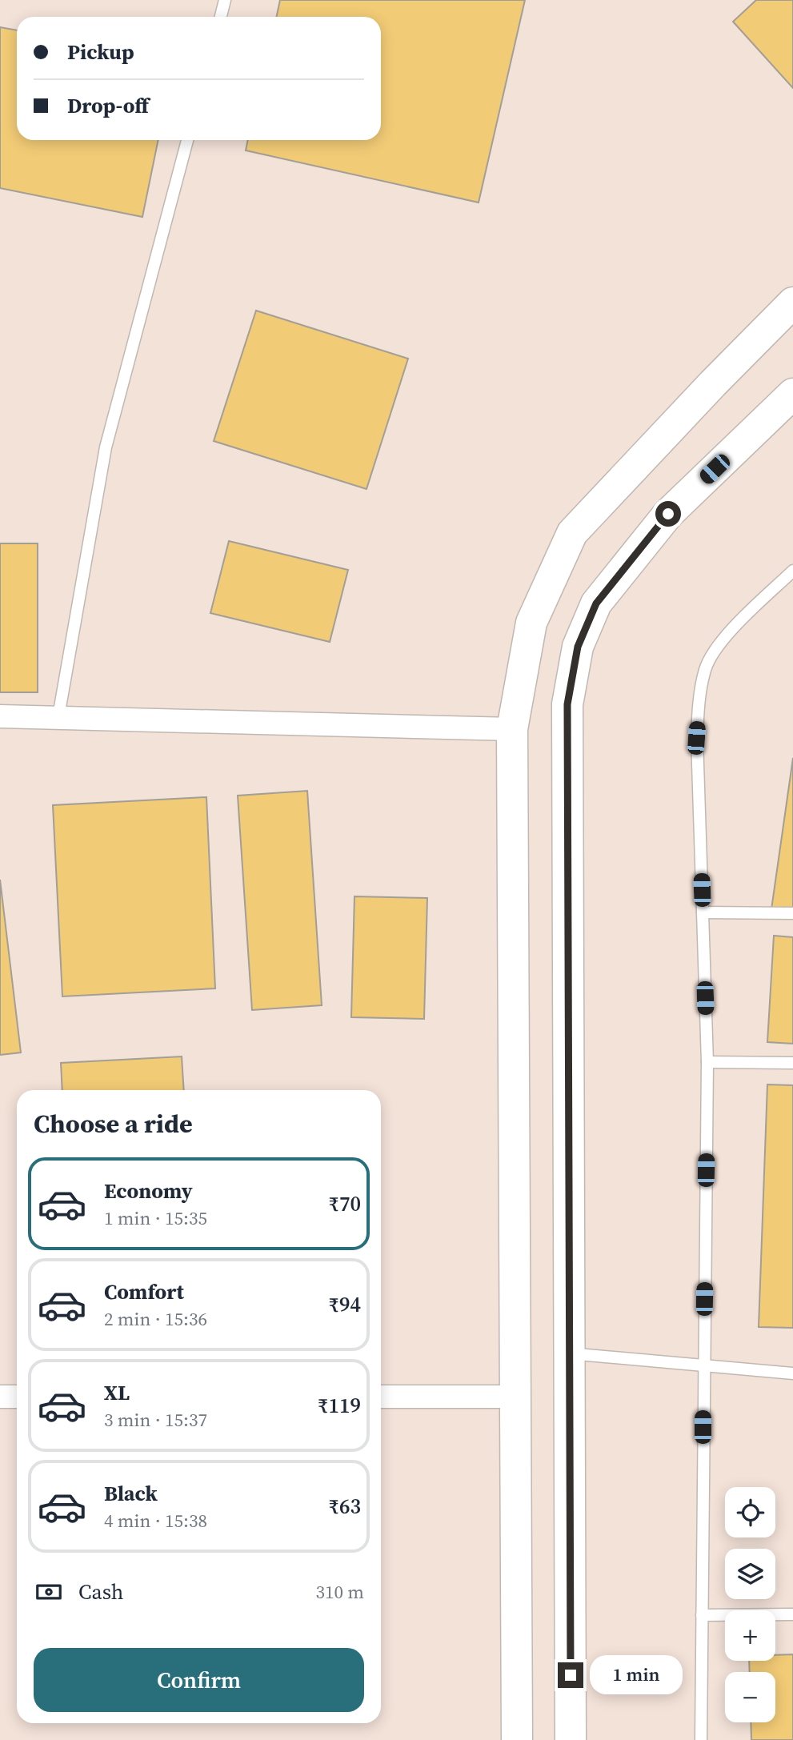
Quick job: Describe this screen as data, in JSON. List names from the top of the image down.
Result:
{
  "page": {
    "banner": ["Pickup", "Drop-off"],
    "heading": "Choose a ride",
    "list": [
      {
        "name": "Economy",
        "note": "1 min · 15:35",
        "value": "₹70"
      },
      {
        "name": "Comfort",
        "note": "2 min · 15:36",
        "value": "₹94"
      },
      {
        "name": "XL",
        "note": "3 min · 15:37",
        "value": "₹119"
      },
      {
        "name": "Black",
        "note": "4 min · 15:38",
        "value": "₹63"
      }
    ],
    "map_buttons": ["+", "−"],
    "pay": ["Cash", "310 m"],
    "buttons": "Confirm",
    "bubble": "1 min"
  }
}
